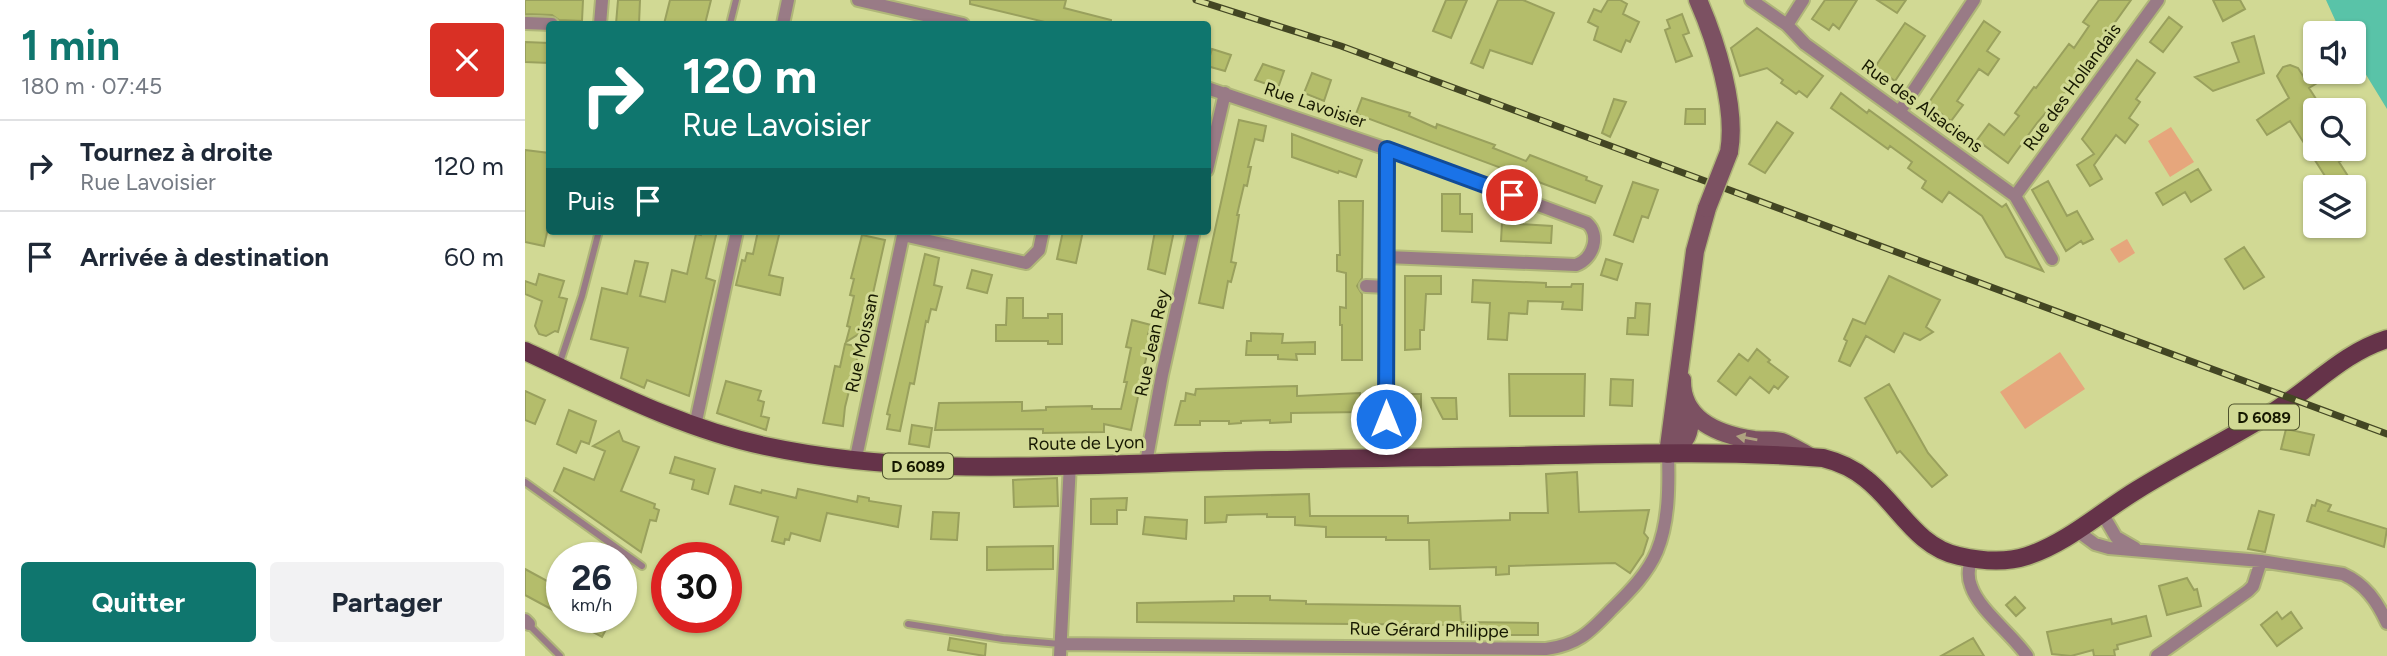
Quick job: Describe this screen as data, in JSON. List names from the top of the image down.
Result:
{
  "streets": {
    "main road": ["D 6089", "Route de Lyon"],
    "street": [
      "Rue des Hollandais",
      "Rue Lavoisier",
      "Rue des Alsaciens",
      "Rue Moissan",
      "Rue Jean Rey",
      "Rue Gérard Philippe"
    ]
  },
  "crossings": [
    ["Rue des Hollandais", "Rue des Alsaciens"],
    ["Rue Moissan", "Route de Lyon"],
    ["Rue Jean Rey", "Route de Lyon"],
    ["D 6089", "Route de Lyon"],
    ["D 6089", "Rue Gérard Philippe"],
    ["Route de Lyon", "Rue Gérard Philippe"]
  ],
  "page": {
    "heading": ["1 min", "180 m · 07:45"],
    "turn": ["120 m", "Rue Lavoisier"],
    "list": [
      {
        "name": "Tournez à droite",
        "note": "Rue Lavoisier",
        "value": "120 m"
      },
      {
        "name": "Arrivée à destination",
        "value": "60 m"
      }
    ],
    "then": "Puis",
    "speed": "26 km/h",
    "limit": "30",
    "buttons": ["Quitter", "Partager"]
  }
}
